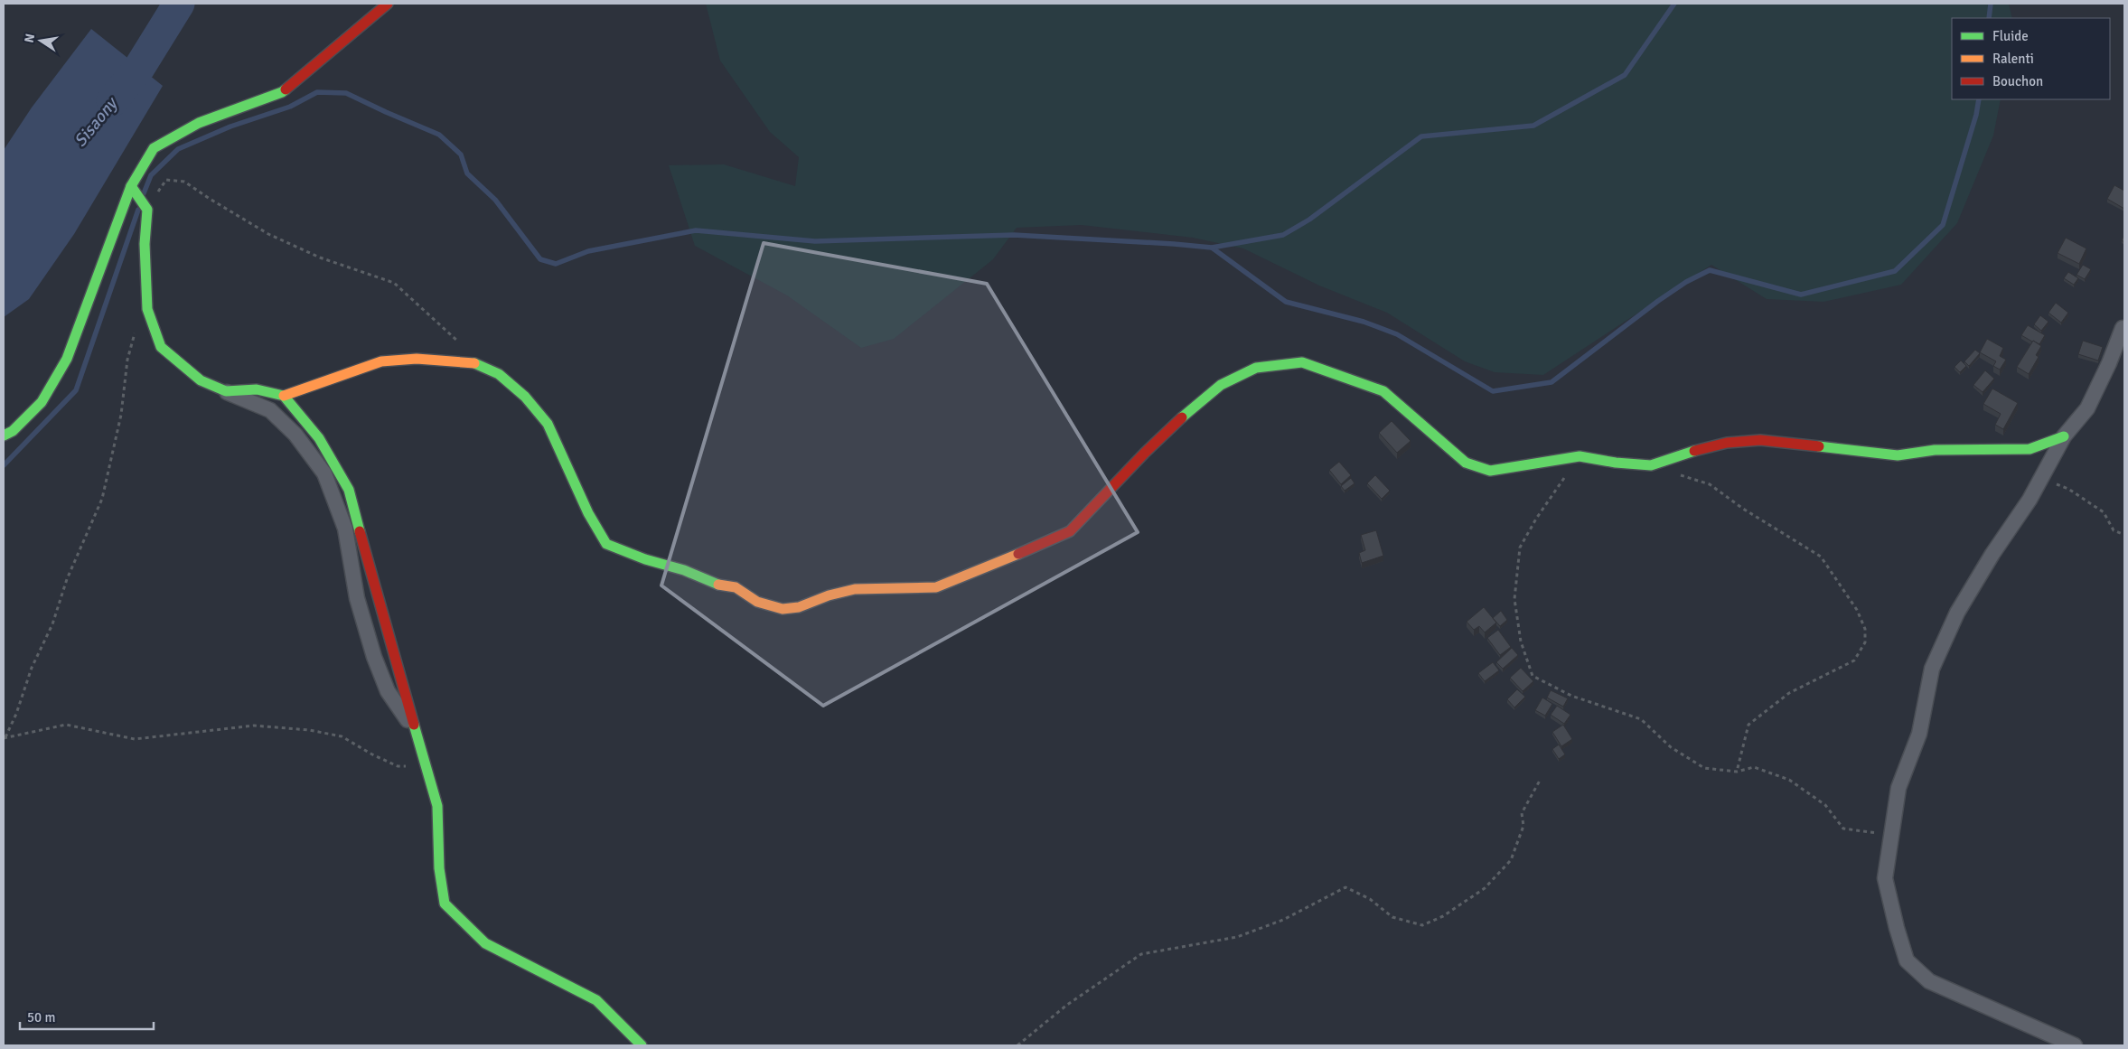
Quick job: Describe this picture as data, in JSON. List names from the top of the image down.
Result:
{
  "water": ["Sisaony"],
  "legend": ["Fluide", "Ralenti", "Bouchon"],
  "scale_bar": "50 m",
  "north": "left"
}
